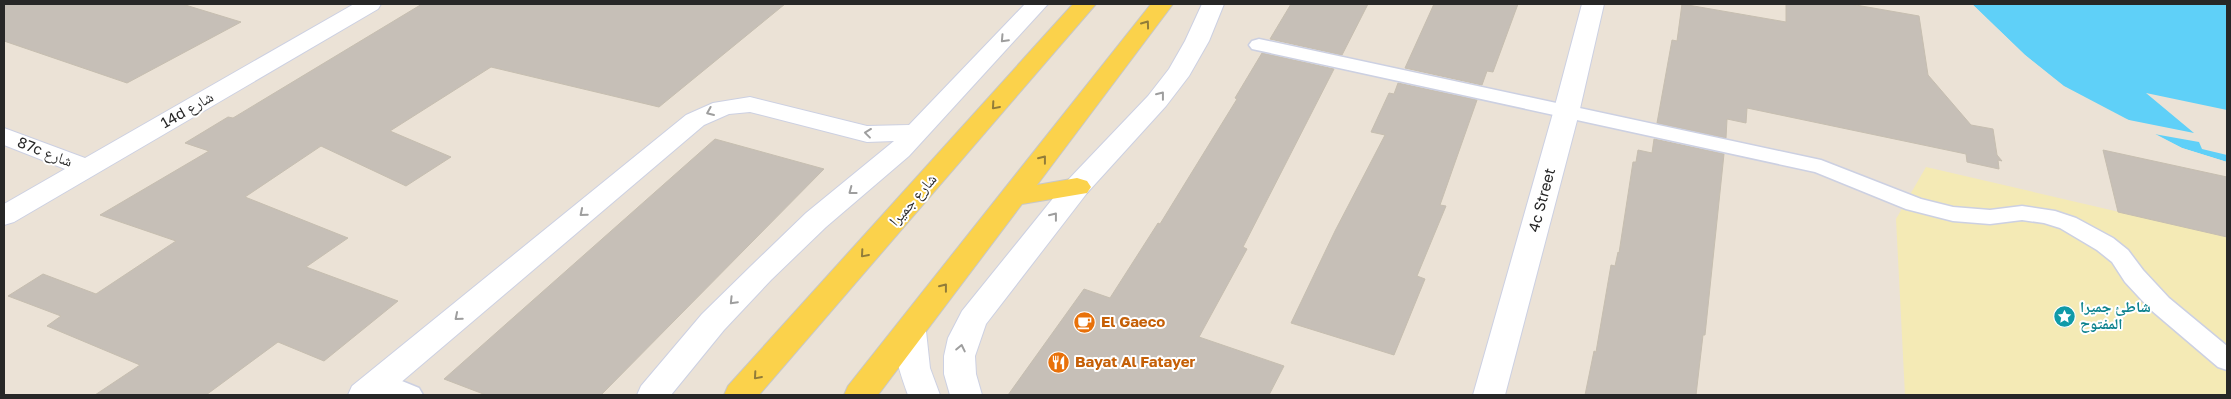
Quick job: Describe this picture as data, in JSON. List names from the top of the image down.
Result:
{
  "streets": {
    "main road": ["شارع جميرا"],
    "street": ["14d شارع", "87c شارع", "4c Street"]
  },
  "crossings": [
    ["14d شارع", "87c شارع"]
  ],
  "places": {
    "place": ["شاطئ جميرا المفتوح"],
    "cafe": ["El Gaeco"],
    "restaurant": ["Bayat Al Fatayer"]
  }
}
